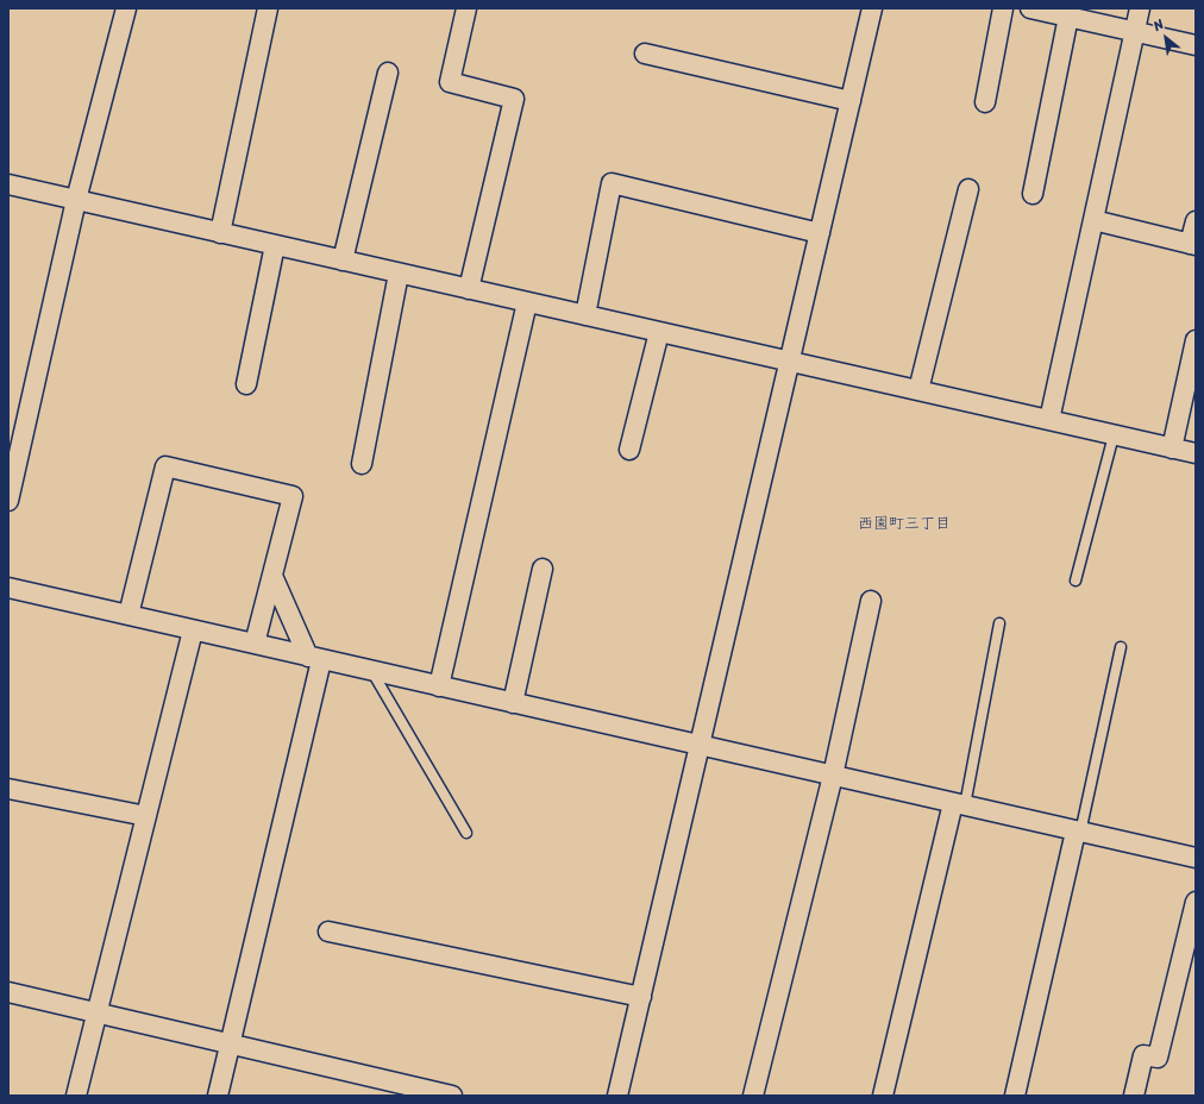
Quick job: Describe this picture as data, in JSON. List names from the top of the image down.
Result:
{
  "districts": ["西園町三丁目"],
  "north": "top left"
}
